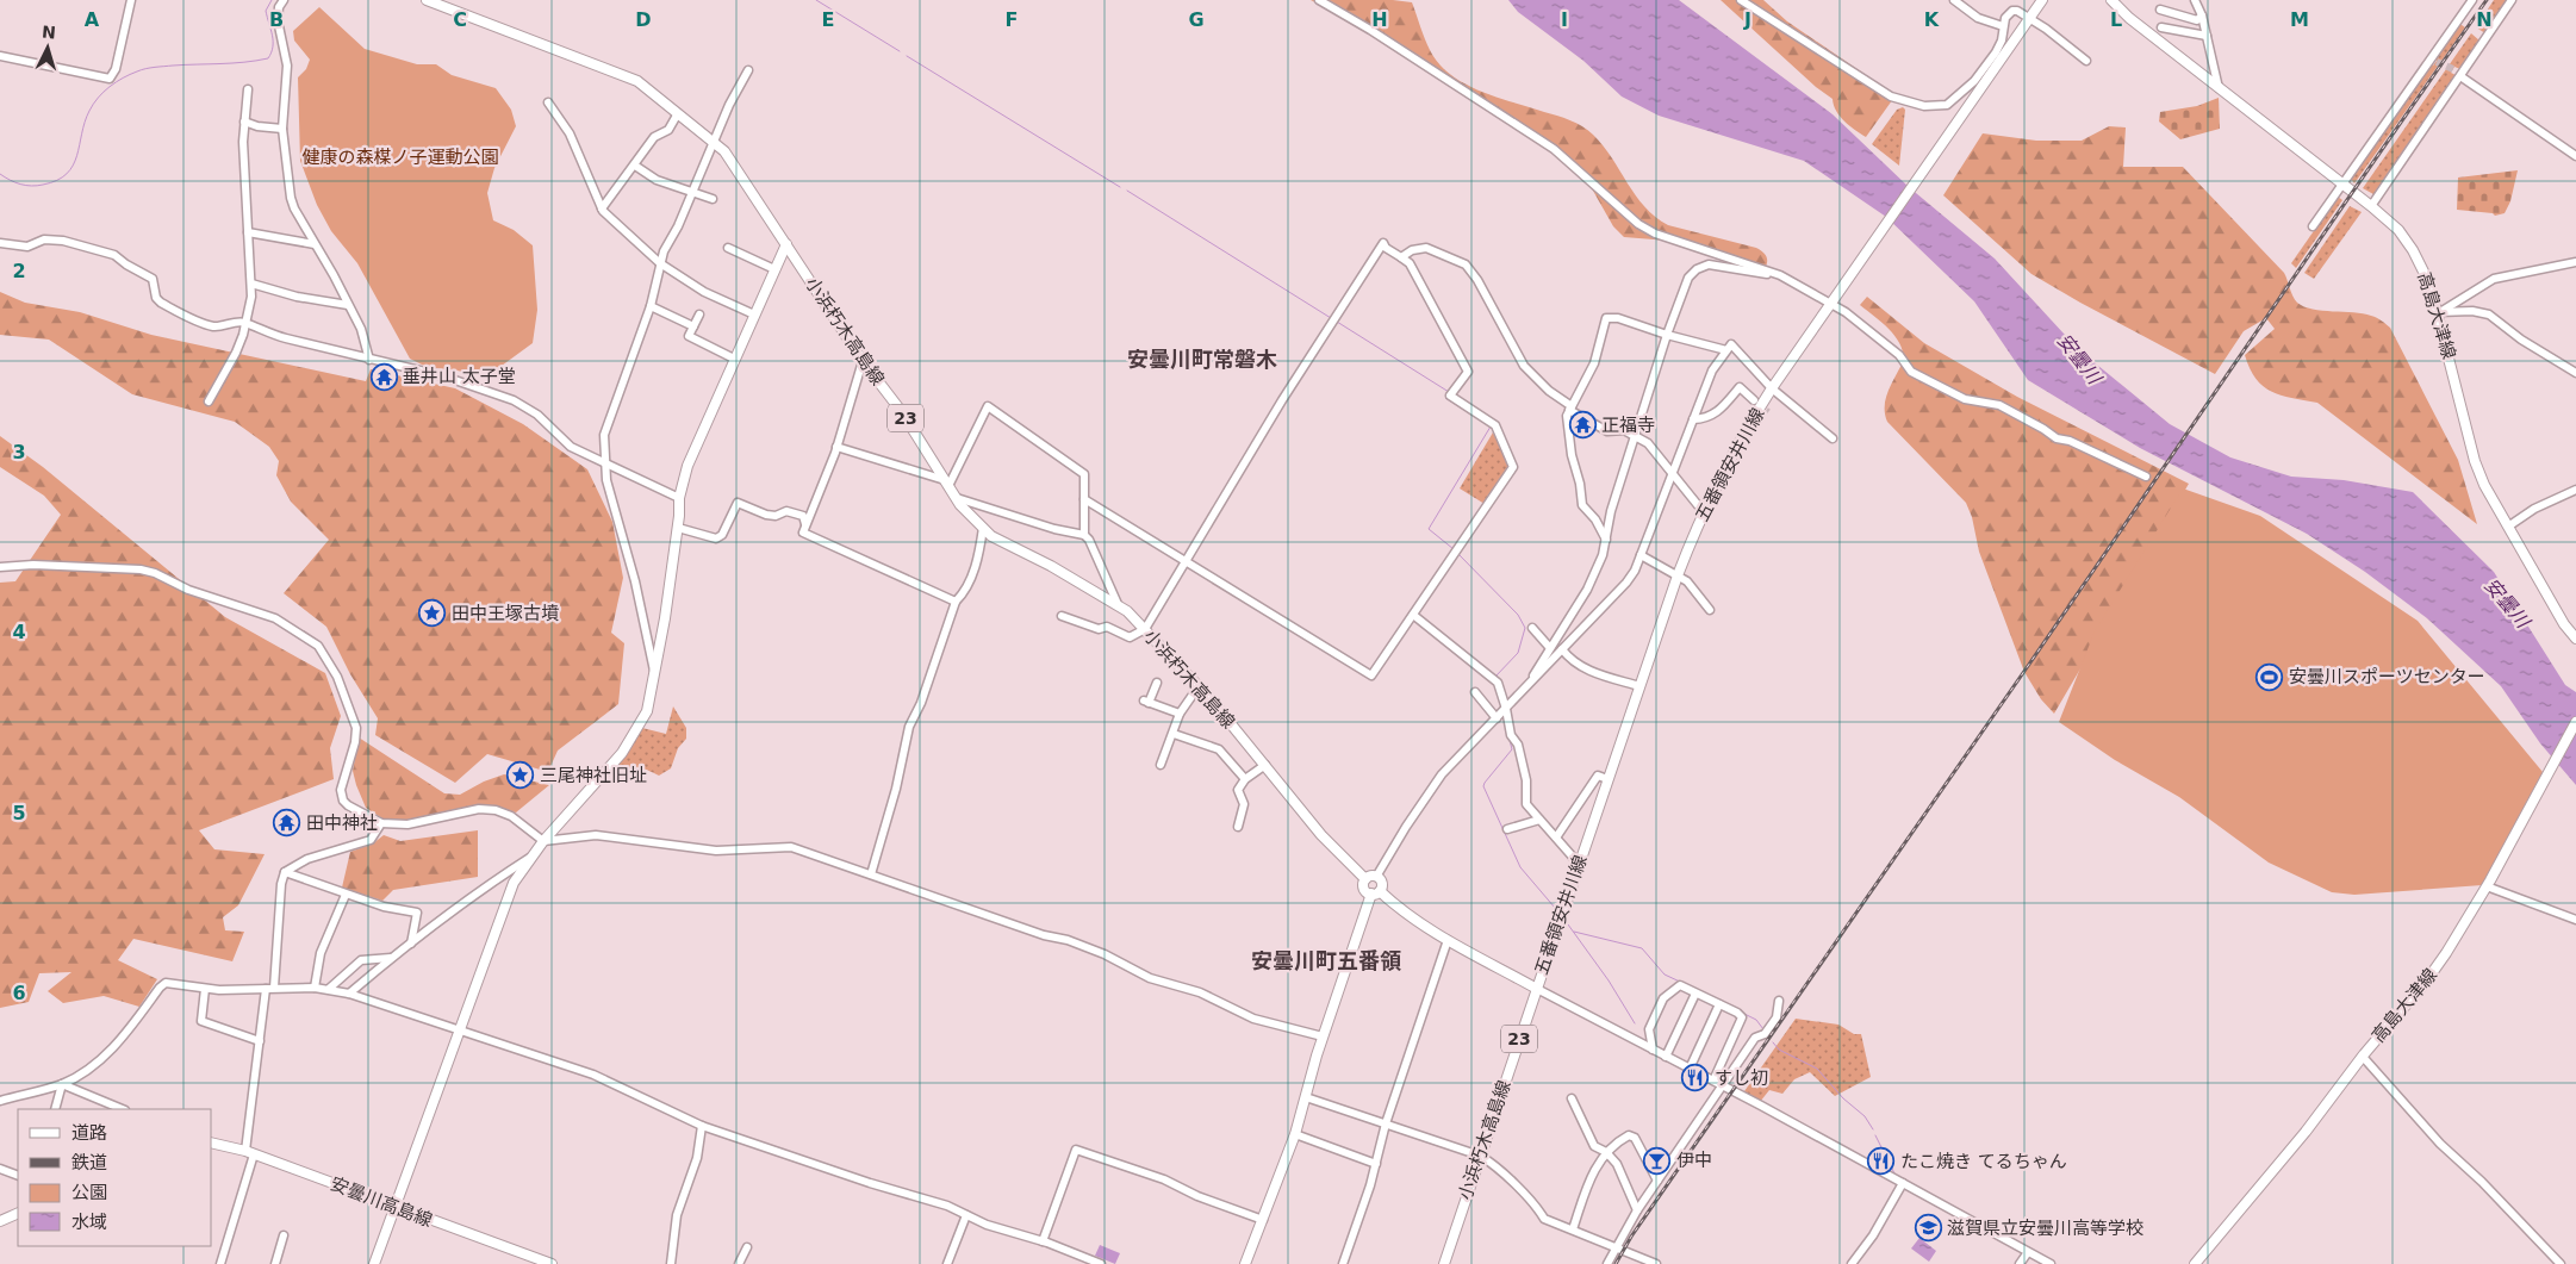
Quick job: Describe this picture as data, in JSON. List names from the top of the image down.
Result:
{
  "streets": {
    "main road": [
      "高島大津線",
      "小浜朽木高島線",
      "23",
      "五番領安井川線",
      "安曇川高島線"
    ]
  },
  "crossings": [
    ["小浜朽木高島線", "五番領安井川線"]
  ],
  "districts": ["安曇川町常磐木", "安曇川町五番領"],
  "water": ["安曇川"],
  "parks": ["健康の森楳ノ子運動公園"],
  "places": {
    "temple": ["垂井山 太子堂", "正福寺", "田中神社"],
    "place": ["田中王塚古墳", "三尾神社旧址"],
    "sports": ["安曇川スポーツセンター"],
    "restaurant": ["すし初", "たこ焼き てるちゃん"],
    "bar": ["伊中"],
    "school or university": ["滋賀県立安曇川高等学校"]
  },
  "legend": [
    "道路",
    "鉄道",
    "公園",
    "水域"
  ],
  "north": "top",
  "grid": {
    "columns": [
      "A",
      "B",
      "C",
      "D",
      "E",
      "F",
      "G",
      "H",
      "I",
      "J",
      "K",
      "L",
      "M",
      "N"
    ],
    "rows": [
      "2",
      "3",
      "4",
      "5",
      "6"
    ]
  }
}
